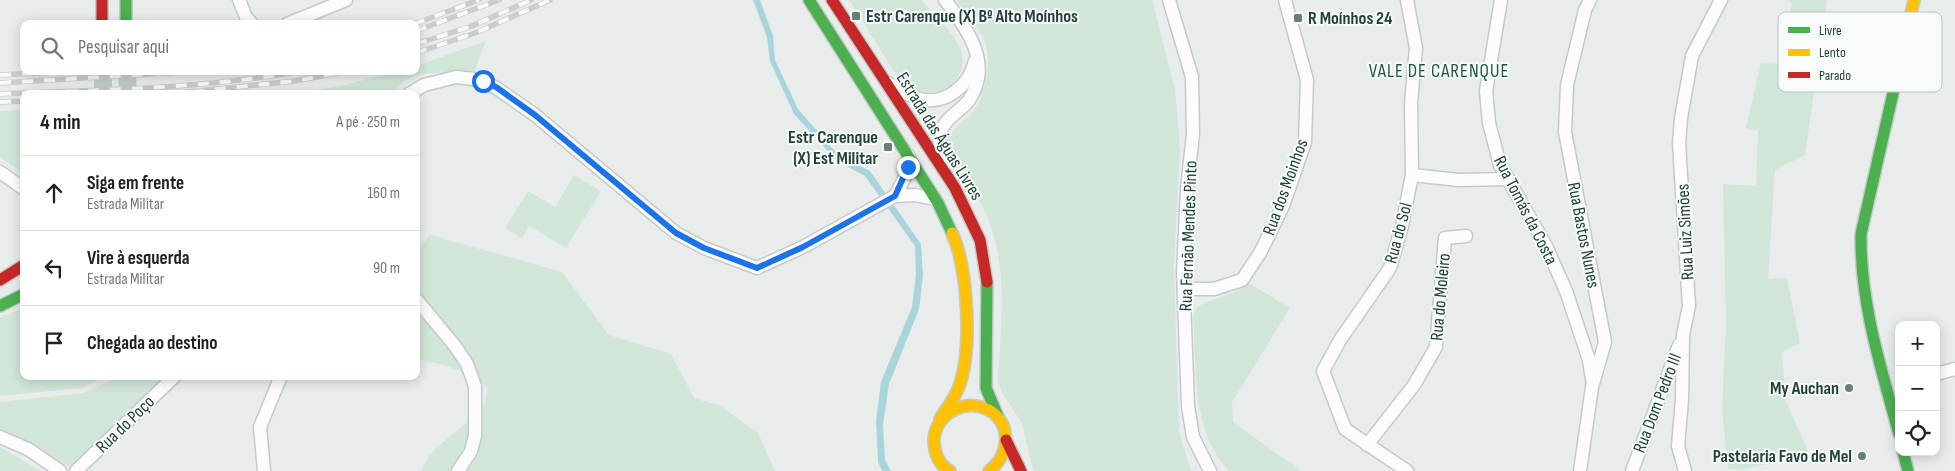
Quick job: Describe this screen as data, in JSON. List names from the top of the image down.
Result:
{
  "streets": {
    "street": [
      "Estrada das Águas Livres",
      "Rua dos Moinhos",
      "Rua Tomás da Costa",
      "Rua Luiz Simões",
      "Rua do Sol",
      "Rua Bastos Nunes",
      "Rua Fernão Mendes Pinto",
      "Rua do Moleiro",
      "Rua Dom Pedro III",
      "Rua do Poço"
    ]
  },
  "crossings": [
    ["Rua dos Moinhos", "Rua Fernão Mendes Pinto"],
    ["Rua Tomás da Costa", "Rua Bastos Nunes"],
    ["Rua Luiz Simões", "Rua Dom Pedro III"],
    ["Rua do Sol", "Rua do Moleiro"]
  ],
  "districts": ["VALE DE CARENQUE"],
  "places": {
    "transit": ["Estr Carenque (X) Bº Alto Moínhos", "R Moínhos 24", "Estr Carenque (X) Est Militar"],
    "other": ["My Auchan", "Pastelaria Favo de Mel"]
  },
  "legend": ["Livre", "Lento", "Parado"],
  "page": {
    "search": "Pesquisar aqui",
    "heading": ["4 min", "A pé · 250 m"],
    "list": [
      ["Siga em frente", "Estrada Militar", "160 m"],
      ["Vire à esquerda", "Estrada Militar", "90 m"],
      "Chegada ao destino"
    ],
    "map_buttons": ["+", "−"]
  }
}
